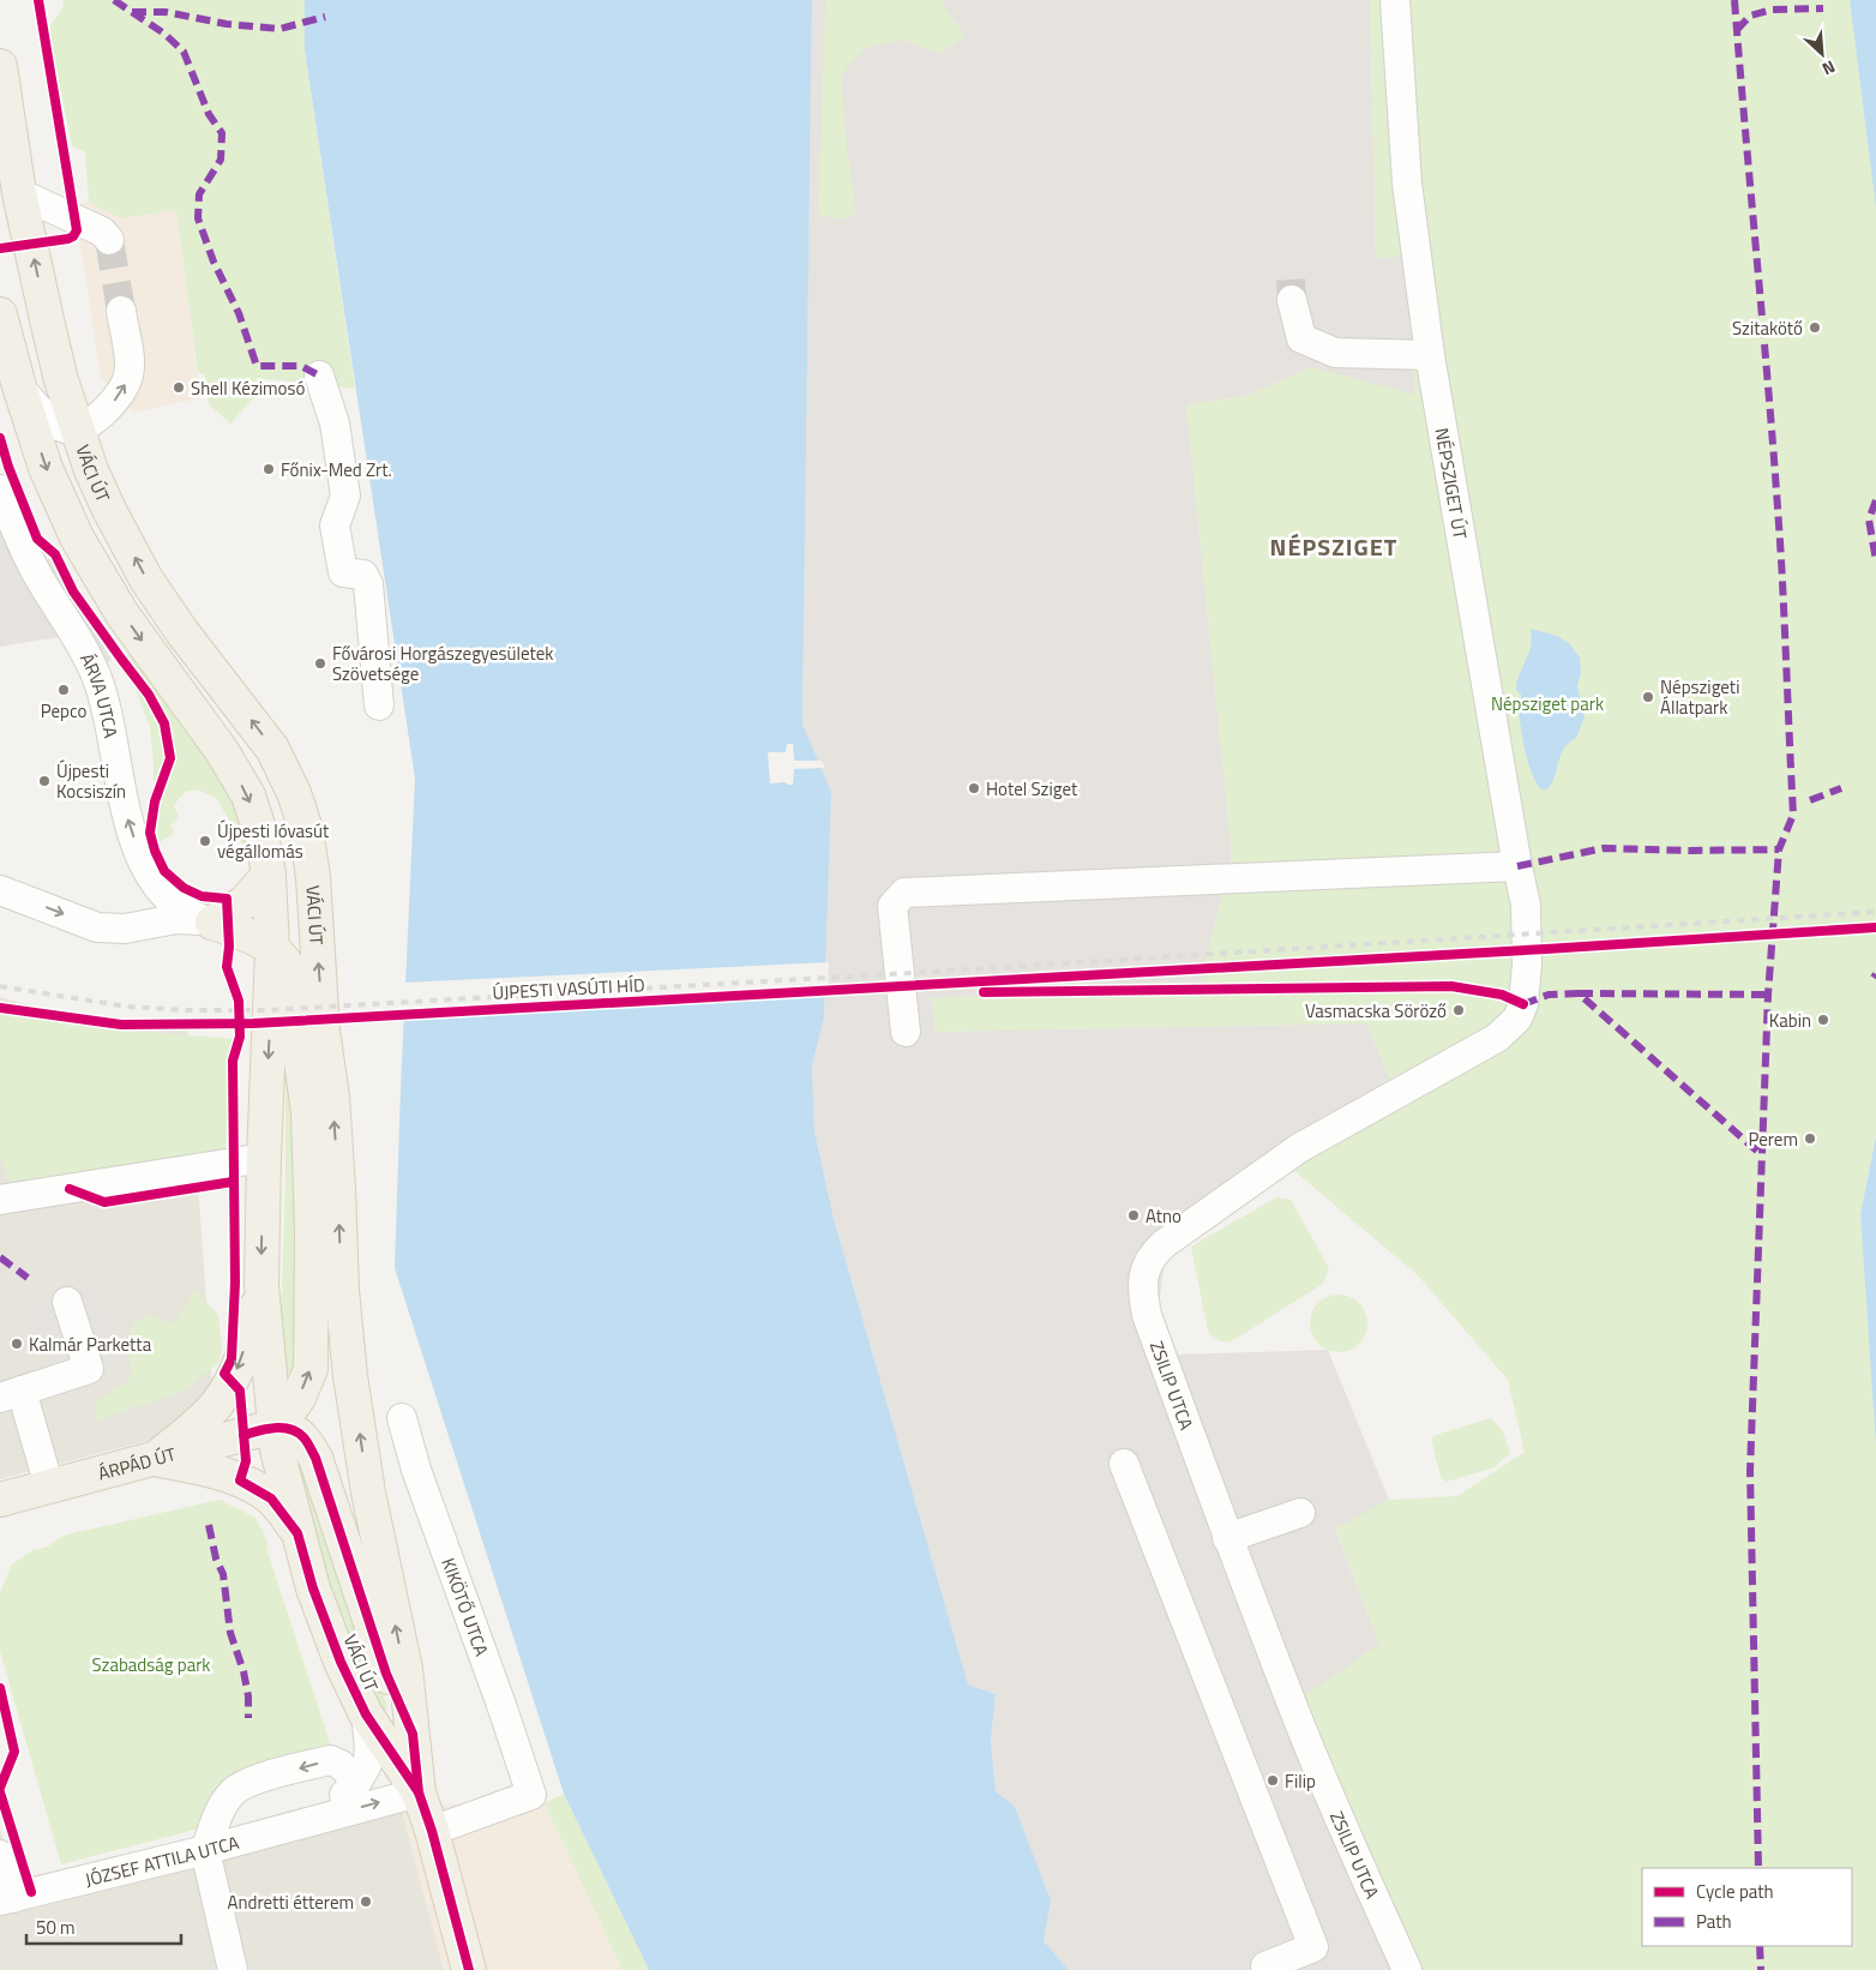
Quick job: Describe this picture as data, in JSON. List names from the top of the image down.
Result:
{
  "streets": {
    "main road": ["VÁCI ÚT", "ÁRPÁD ÚT"],
    "street": [
      "NÉPSZIGET ÚT",
      "ÁRVA UTCA",
      "ZSILIP UTCA",
      "KIKÖTŐ UTCA",
      "JÓZSEF ATTILA UTCA"
    ],
    "cycle path": ["ÚJPESTI VASÚTI HÍD"]
  },
  "crossings": [
    ["VÁCI ÚT", "ÁRPÁD ÚT"],
    ["VÁCI ÚT", "KIKÖTŐ UTCA"],
    ["VÁCI ÚT", "JÓZSEF ATTILA UTCA"],
    ["NÉPSZIGET ÚT", "ZSILIP UTCA"]
  ],
  "one_way": ["ÁRVA UTCA"],
  "districts": ["NÉPSZIGET"],
  "parks": ["Népsziget park", "Szabadság park"],
  "places": [
    "Szitakötő",
    "Shell Kézimosó",
    "Főnix-Med Zrt.",
    "Fővárosi Horgászegyesületek Szövetsége",
    "Pepco",
    "Népszigeti Állatpark",
    "Újpesti Kocsiszín",
    "Hotel Sziget",
    "Újpesti lóvasút végállomás",
    "Vasmacska Söröző",
    "Kabin",
    "Perem",
    "Atno",
    "Kalmár Parketta",
    "Filip",
    "Andretti étterem"
  ],
  "legend": ["Cycle path", "Path"],
  "scale_bar": "50 m",
  "north": "bottom right"
}
